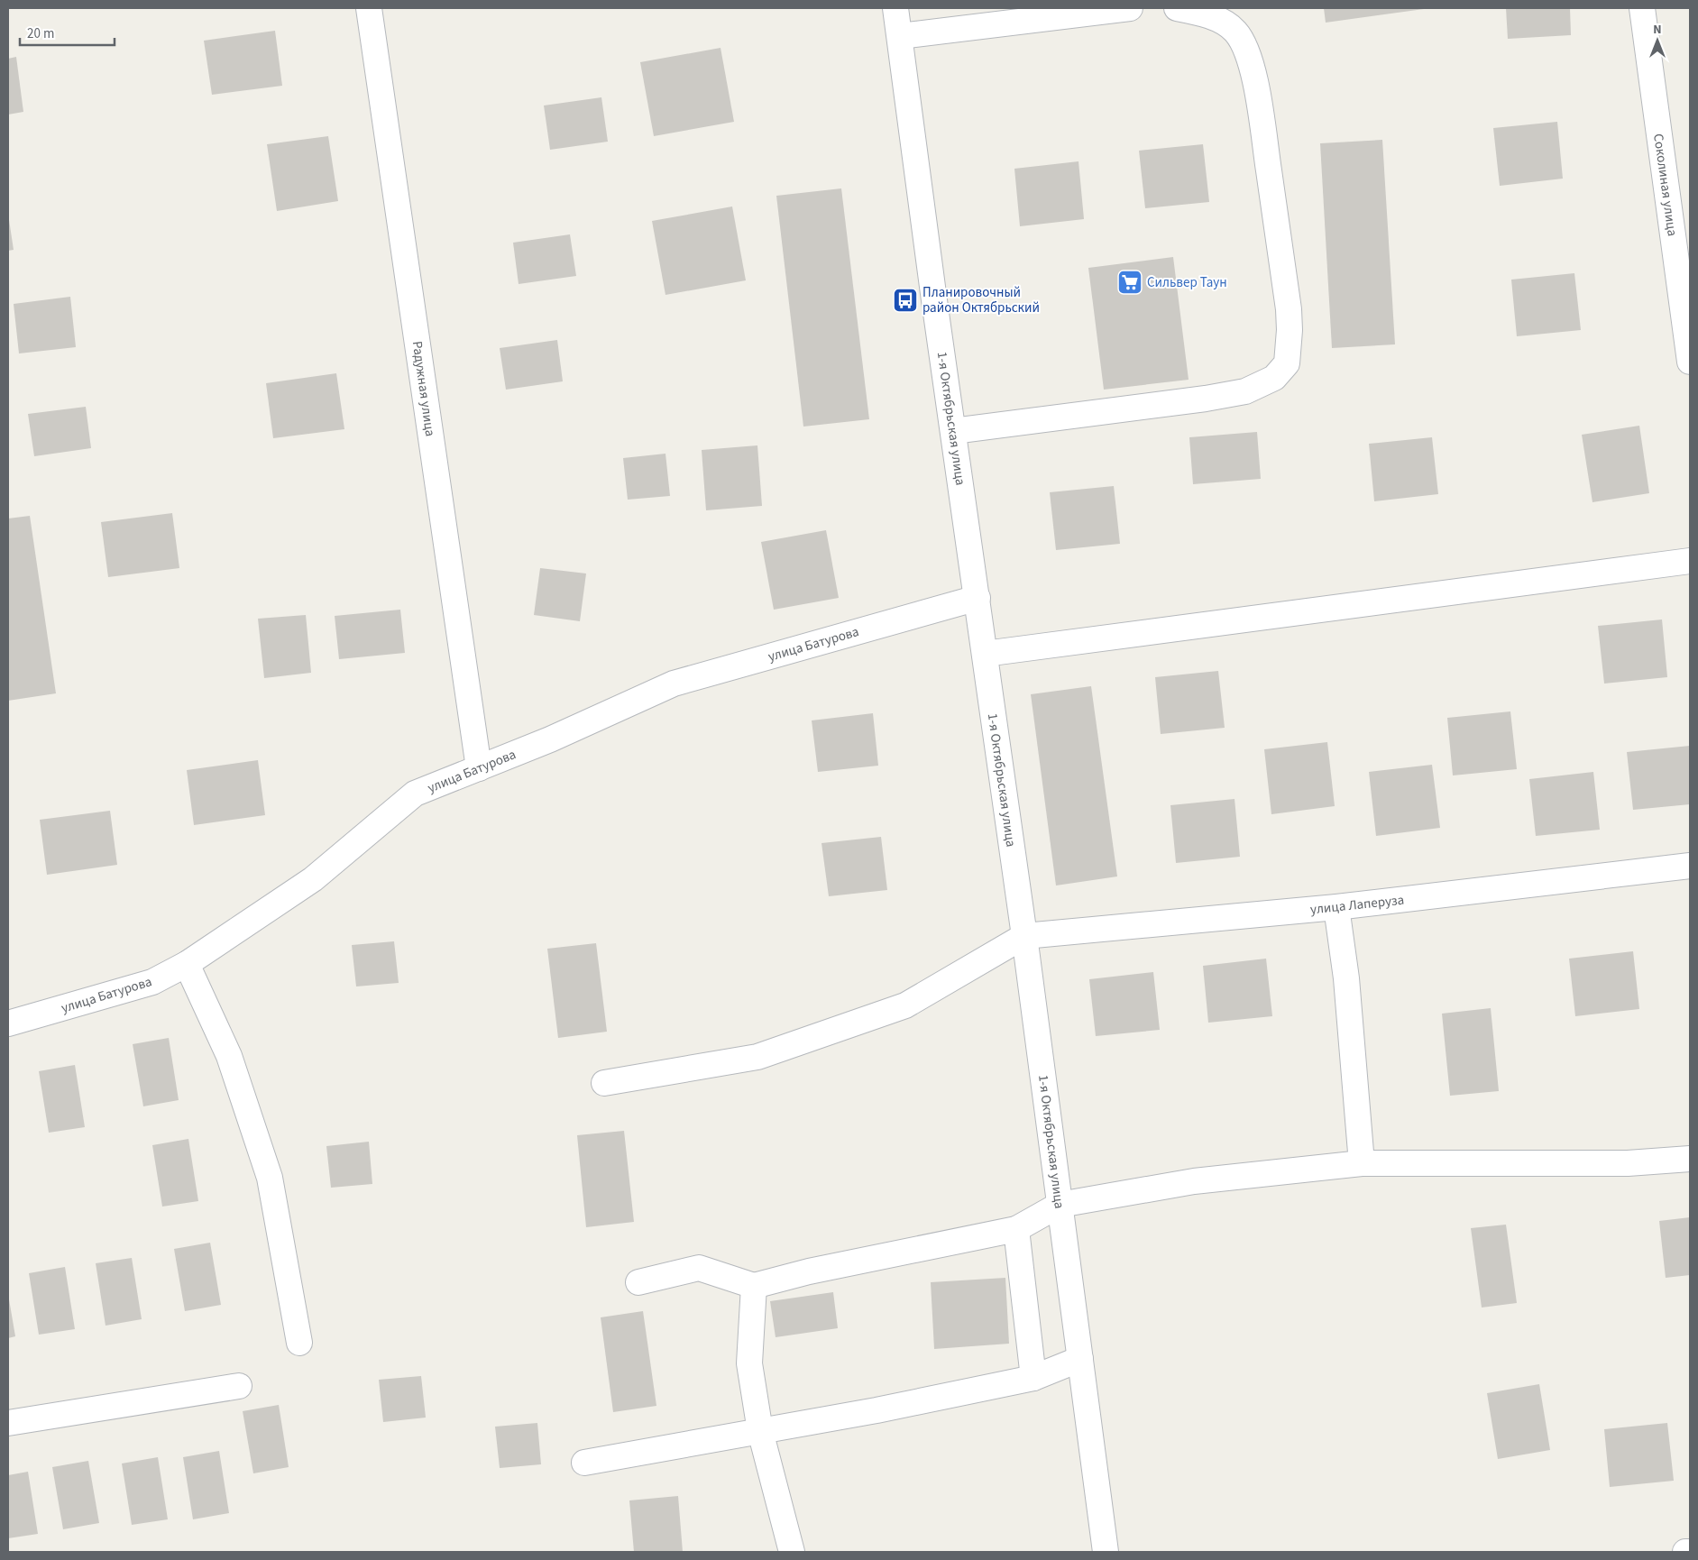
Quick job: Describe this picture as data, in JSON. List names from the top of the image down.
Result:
{
  "streets": {
    "street": [
      "Соколиная улица",
      "Радужная улица",
      "1-я Октябрьская улица",
      "улица Батурова",
      "улица Лаперуза"
    ]
  },
  "crossings": [
    ["Радужная улица", "улица Батурова"],
    ["1-я Октябрьская улица", "улица Батурова"],
    ["1-я Октябрьская улица", "улица Лаперуза"]
  ],
  "places": {
    "supermarket": ["Сильвер Таун"],
    "bus stop": ["Планировочный район Октябрьский"]
  },
  "scale_bar": "20 m",
  "north": "top"
}
